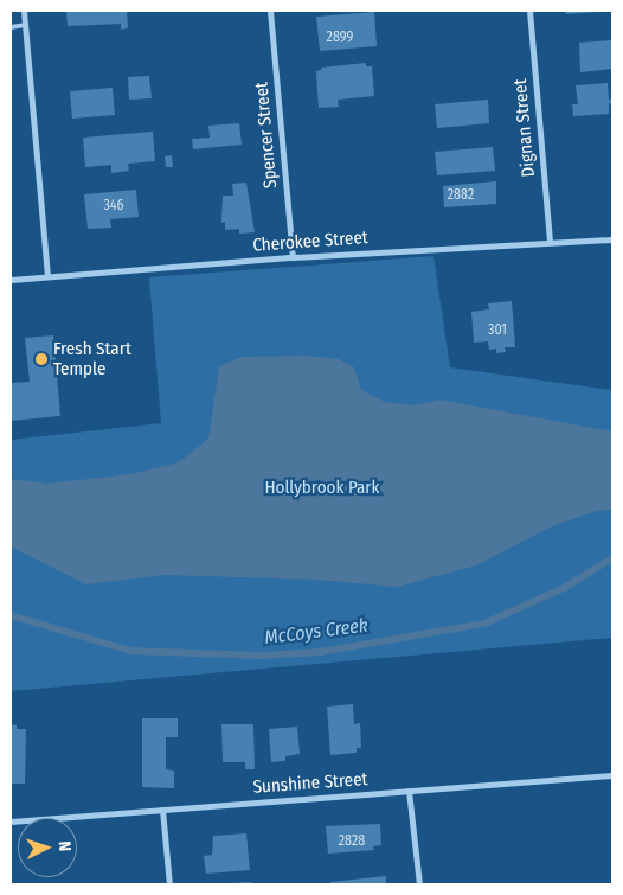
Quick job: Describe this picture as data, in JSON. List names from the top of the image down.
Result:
{
  "streets": {
    "street": [
      "Dignan Street",
      "Spencer Street",
      "Cherokee Street",
      "Sunshine Street"
    ]
  },
  "crossings": [
    ["Dignan Street", "Cherokee Street"],
    ["Spencer Street", "Cherokee Street"]
  ],
  "water": ["McCoys Creek"],
  "parks": ["Hollybrook Park"],
  "places": ["Fresh Start Temple"],
  "house_numbers": [
    "2899",
    "2882",
    "346",
    "301",
    "2828"
  ],
  "north": "right"
}
